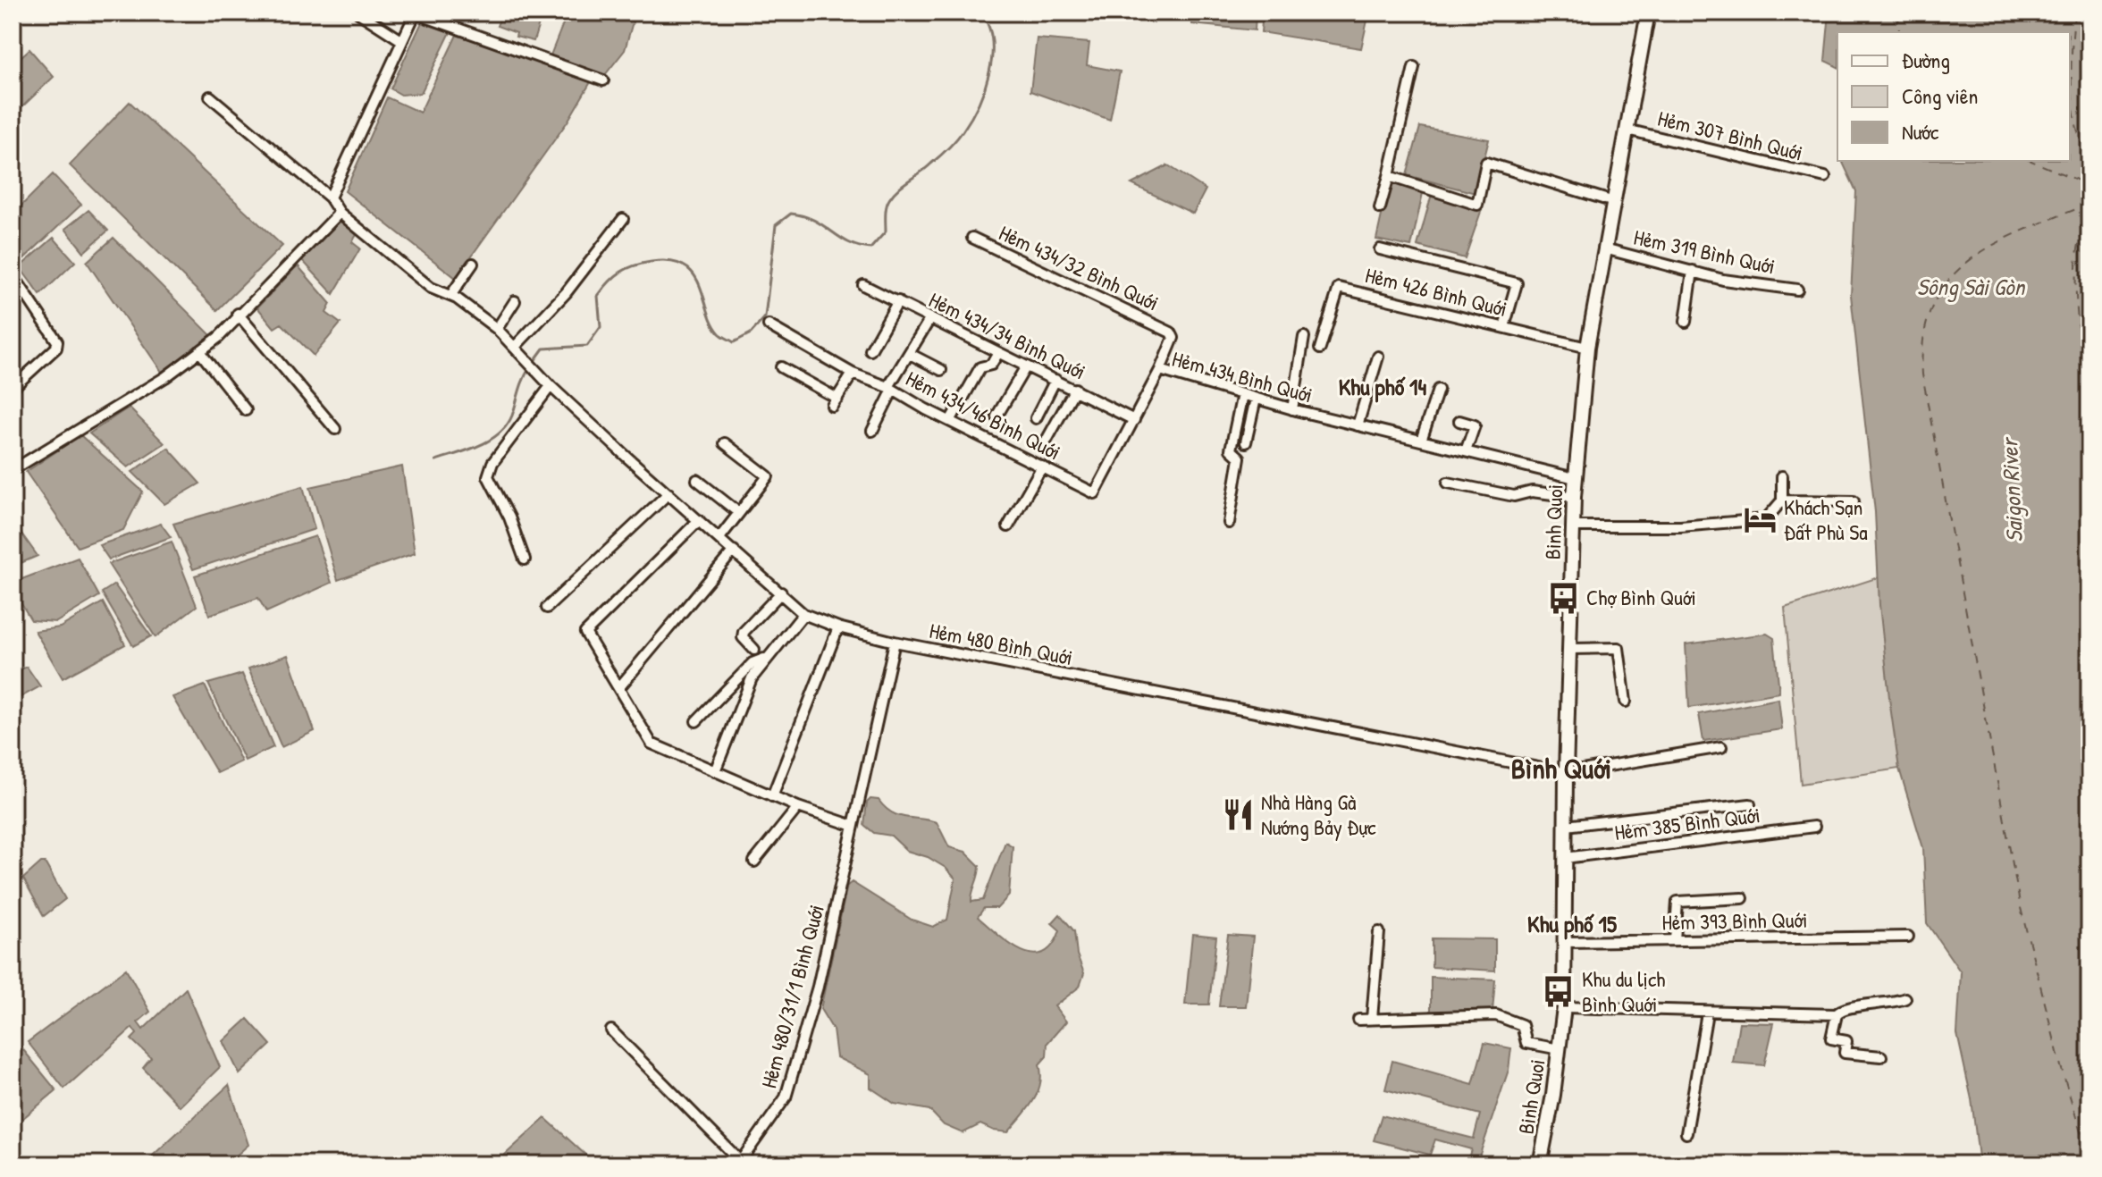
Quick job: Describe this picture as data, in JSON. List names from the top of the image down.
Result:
{
  "streets": {
    "main road": ["Binh Quoi"],
    "street": [
      "Hẻm 307 Bình Quới",
      "Hẻm 319 Bình Quới",
      "Hẻm 434/32 Bình Quới",
      "Hẻm 426 Bình Quới",
      "Hẻm 434/34 Bình Quới",
      "Hẻm 434 Bình Quới",
      "Hẻm 434/46 Bình Quới",
      "Hẻm 480 Bình Quới",
      "Hẻm 385 Bình Quới",
      "Hẻm 393 Bình Quới",
      "Hẻm 480/31/1 Bình Quới"
    ]
  },
  "crossings": [
    ["Hẻm 307 Bình Quới", "Binh Quoi"],
    ["Hẻm 319 Bình Quới", "Binh Quoi"],
    ["Hẻm 434/32 Bình Quới", "Hẻm 434 Bình Quới"],
    ["Hẻm 426 Bình Quới", "Binh Quoi"],
    ["Hẻm 434/34 Bình Quới", "Hẻm 434 Bình Quới"],
    ["Hẻm 434 Bình Quới", "Hẻm 434/46 Bình Quới"],
    ["Hẻm 434 Bình Quới", "Binh Quoi"],
    ["Binh Quoi", "Hẻm 480 Bình Quới"],
    ["Binh Quoi", "Hẻm 385 Bình Quới"],
    ["Binh Quoi", "Hẻm 393 Bình Quới"],
    ["Hẻm 480 Bình Quới", "Hẻm 480/31/1 Bình Quới"]
  ],
  "districts": ["Khu phố 14", "Bình Quới", "Khu phố 15"],
  "water": ["Sông Sài Gòn", "Saigon River"],
  "places": {
    "hotel": ["Khách Sạn Đất Phù Sa"],
    "bus stop": ["Chợ Bình Quới", "Khu du lịch Bình Quới"],
    "restaurant": ["Nhà Hàng Gà Nướng Bảy Đực"]
  },
  "legend": ["Đường", "Công viên", "Nước"]
}
